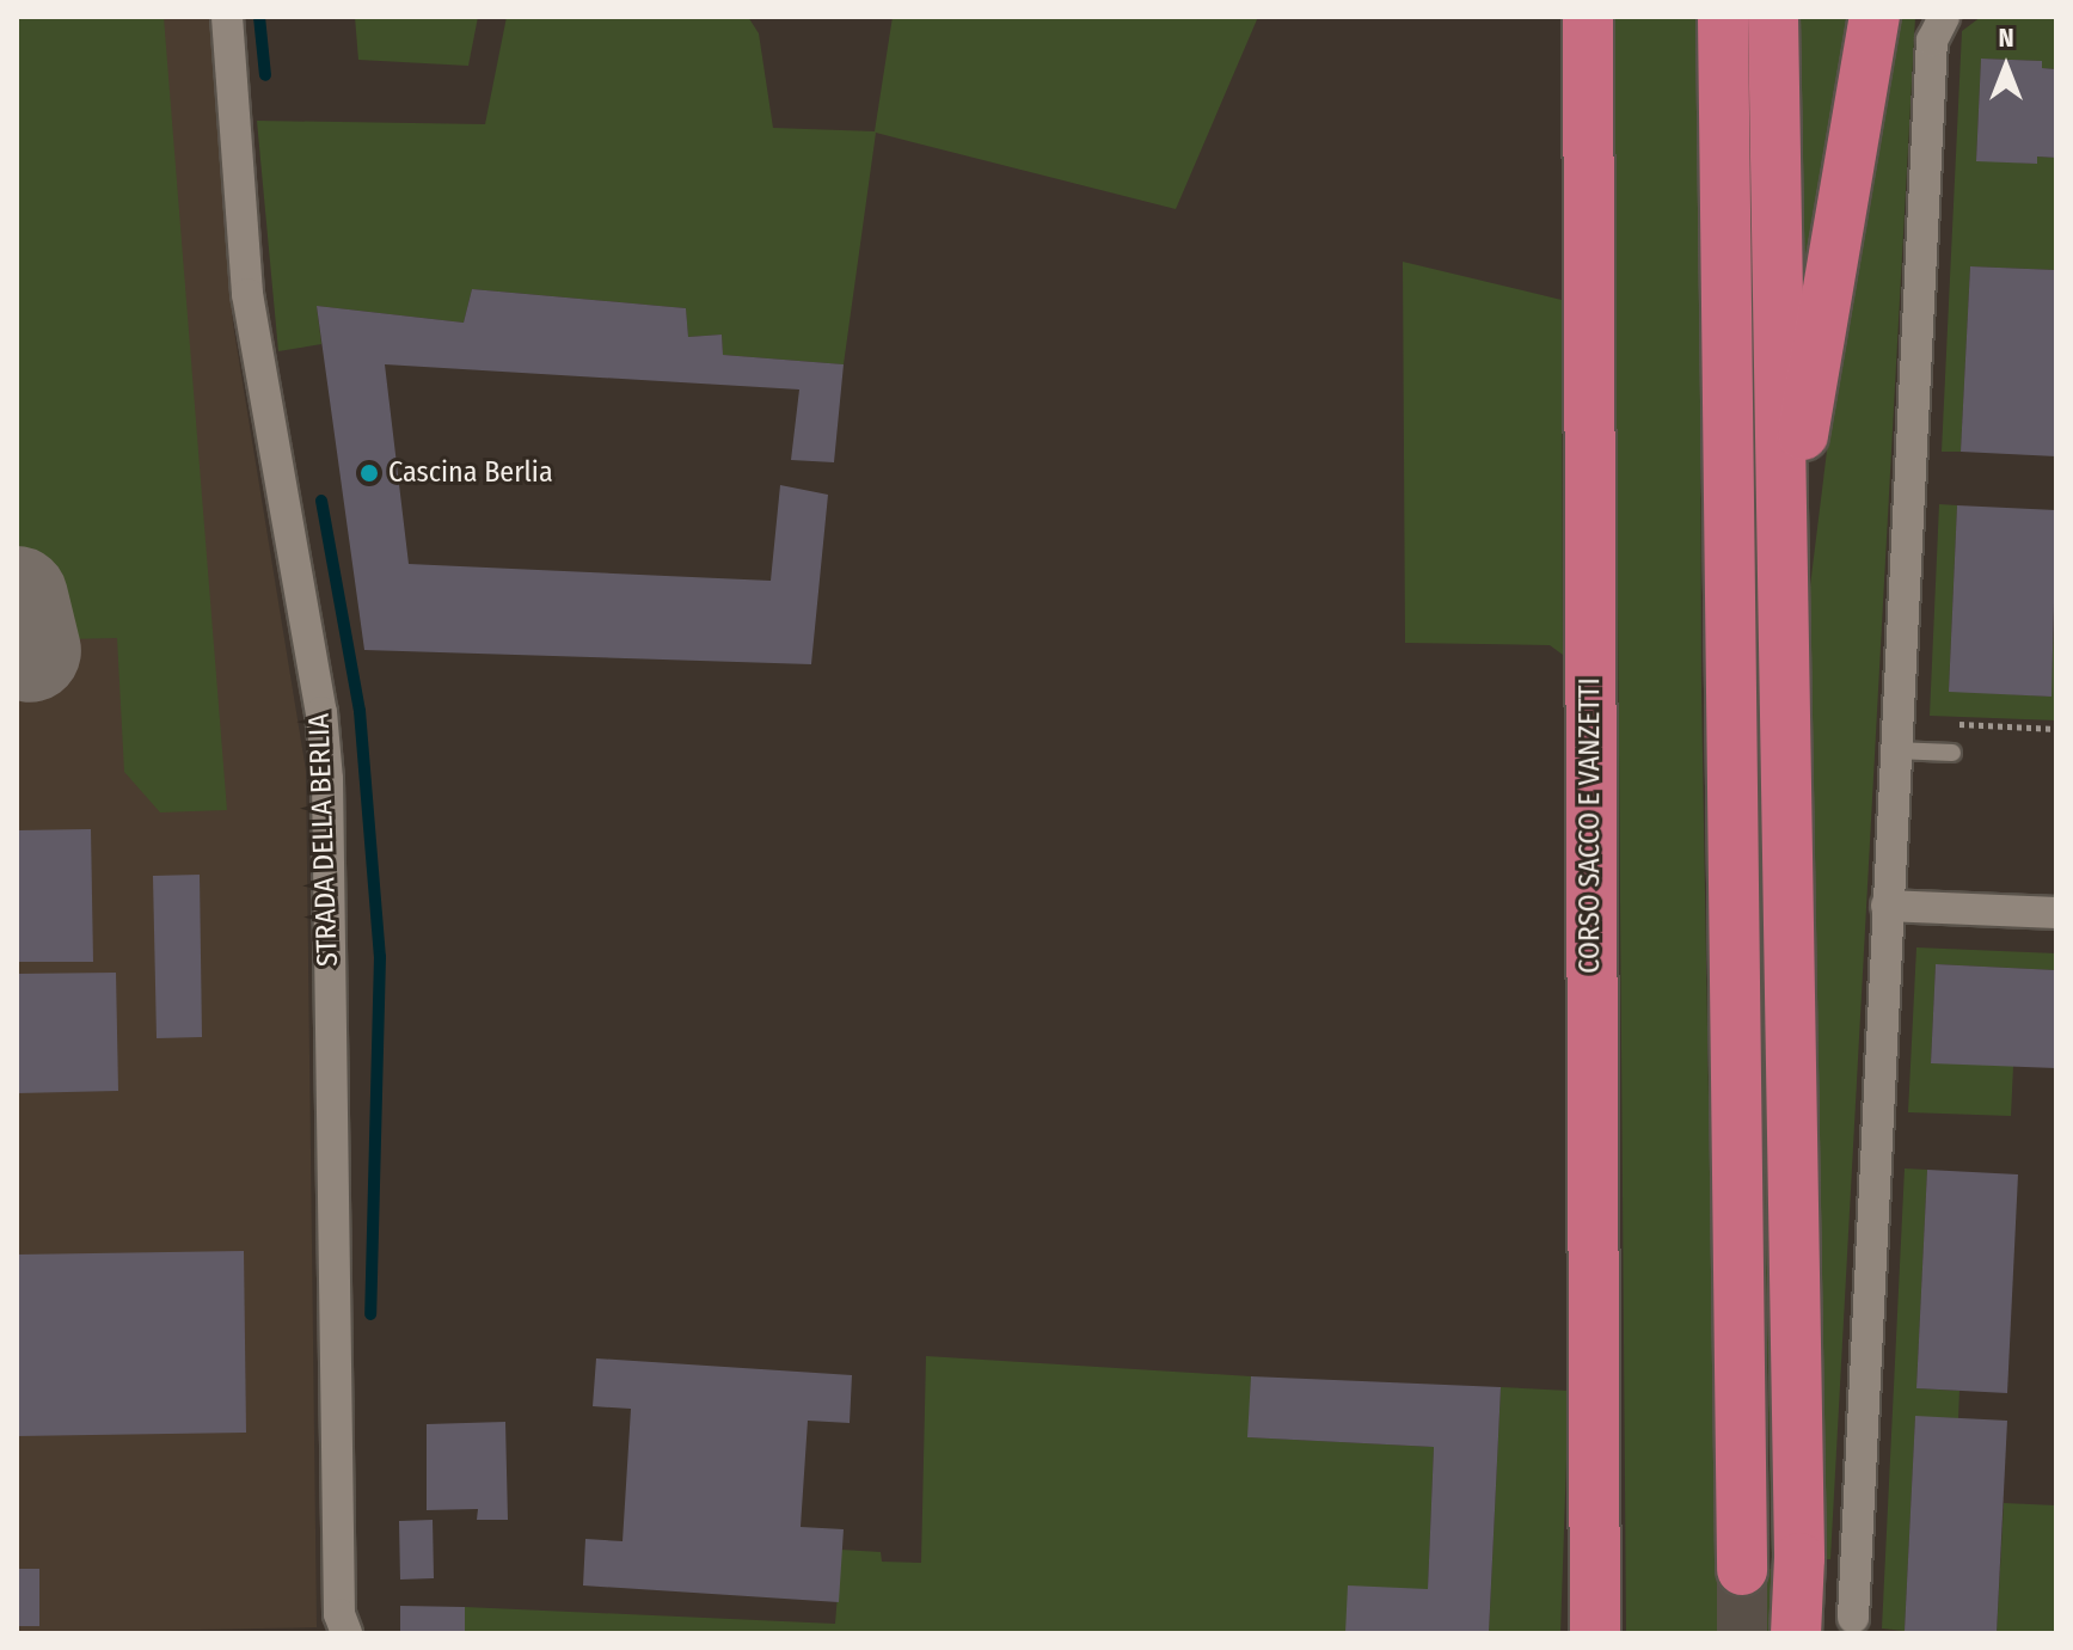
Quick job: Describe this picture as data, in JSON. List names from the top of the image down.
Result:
{
  "streets": {
    "main road": ["CORSO SACCO E VANZETTI"],
    "street": ["STRADA DELLA BERLIA"]
  },
  "places": ["Cascina Berlia"],
  "north": "top"
}
